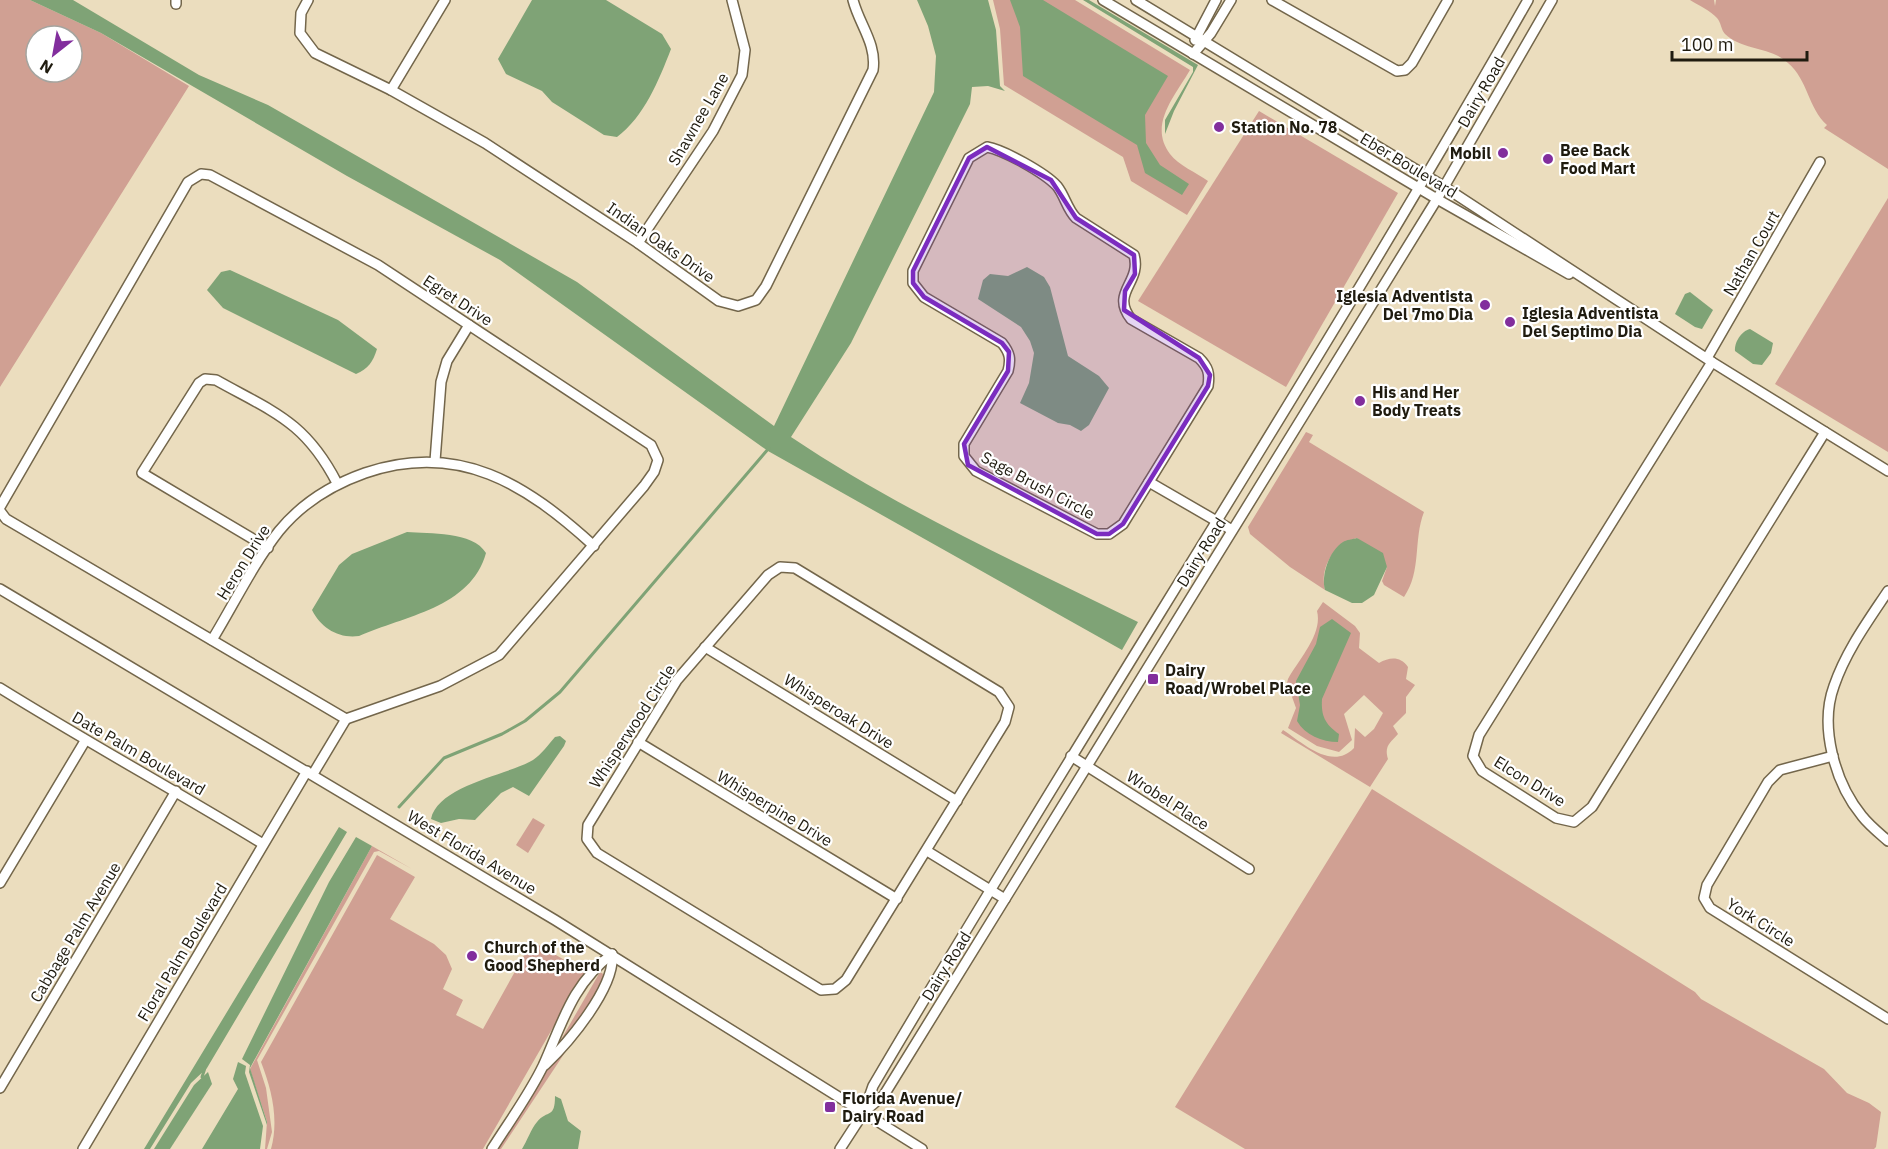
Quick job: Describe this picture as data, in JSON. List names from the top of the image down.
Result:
{
  "streets": {
    "street": [
      "Dairy Road",
      "Shawnee Lane",
      "Eber Boulevard",
      "Indian Oaks Drive",
      "Nathan Court",
      "Egret Drive",
      "Sage Brush Circle",
      "Heron Drive",
      "Whisperoak Drive",
      "Whisperwood Circle",
      "Date Palm Boulevard",
      "Elcon Drive",
      "Wrobel Place",
      "Whisperpine Drive",
      "West Florida Avenue",
      "York Circle",
      "Cabbage Palm Avenue",
      "Floral Palm Boulevard"
    ]
  },
  "crossings": [
    ["Dairy Road", "Eber Boulevard"],
    ["Dairy Road", "Wrobel Place"],
    ["Dairy Road", "West Florida Avenue"],
    ["Shawnee Lane", "Indian Oaks Drive"],
    ["Eber Boulevard", "Nathan Court"],
    ["Eber Boulevard", "Elcon Drive"],
    ["Nathan Court", "Elcon Drive"],
    ["Egret Drive", "Heron Drive"],
    ["Whisperoak Drive", "Whisperwood Circle"],
    ["Whisperwood Circle", "Whisperpine Drive"],
    ["Date Palm Boulevard", "Cabbage Palm Avenue"],
    ["Date Palm Boulevard", "Floral Palm Boulevard"],
    ["West Florida Avenue", "Floral Palm Boulevard"]
  ],
  "places": {
    "other": [
      "Station No. 78",
      "Mobil",
      "Bee Back Food Mart",
      "Iglesia Adventista Del 7mo Dia",
      "Iglesia Adventista Del Septimo Dia",
      "His and Her Body Treats",
      "Church of the Good Shepherd"
    ],
    "transit": ["Dairy Road/Wrobel Place", "Florida Avenue/ Dairy Road"]
  },
  "scale_bar": "100 m",
  "north": "bottom left"
}
